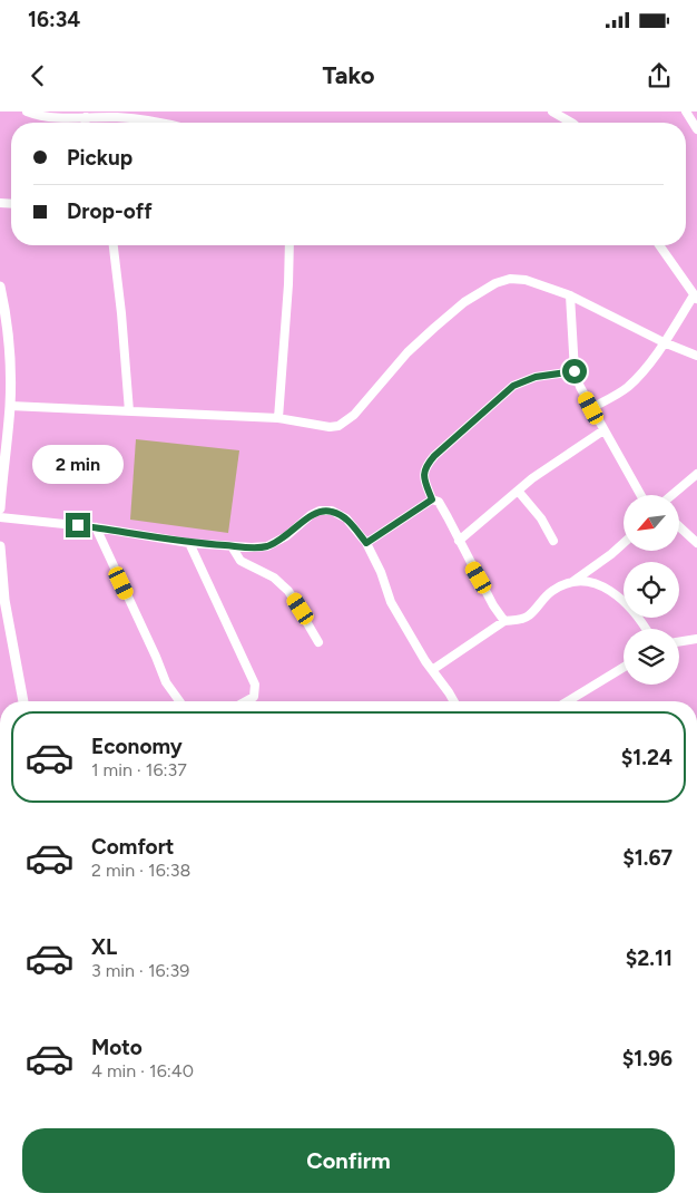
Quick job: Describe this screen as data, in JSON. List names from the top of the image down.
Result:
{
  "north": "bottom left",
  "page": {
    "status": "16:34",
    "header": "Tako",
    "banner": ["Pickup", "Drop-off"],
    "bubble": "2 min",
    "list": [
      {
        "name": "Economy",
        "note": "1 min · 16:37",
        "value": "$1.24"
      },
      {
        "name": "Comfort",
        "note": "2 min · 16:38",
        "value": "$1.67"
      },
      {
        "name": "XL",
        "note": "3 min · 16:39",
        "value": "$2.11"
      },
      {
        "name": "Moto",
        "note": "4 min · 16:40",
        "value": "$1.96"
      }
    ],
    "buttons": "Confirm"
  }
}
